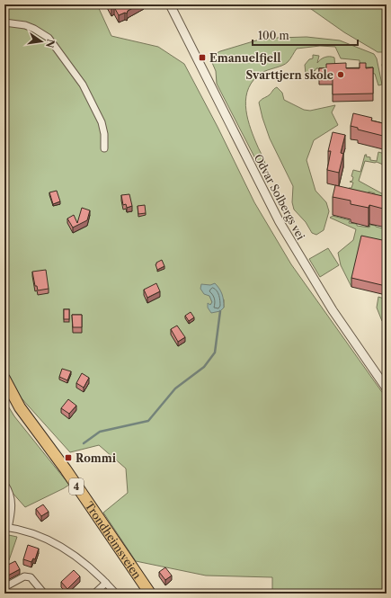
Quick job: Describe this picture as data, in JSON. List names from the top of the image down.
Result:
{
  "streets": {
    "highway": ["4", "Trondheimsveien"],
    "street": ["Odvar Solbergs vei"]
  },
  "places": {
    "transit": ["Emanuelfjell", "Rommi"],
    "other": ["Svarttjern skole"]
  },
  "scale_bar": "100 m",
  "north": "right"
}
